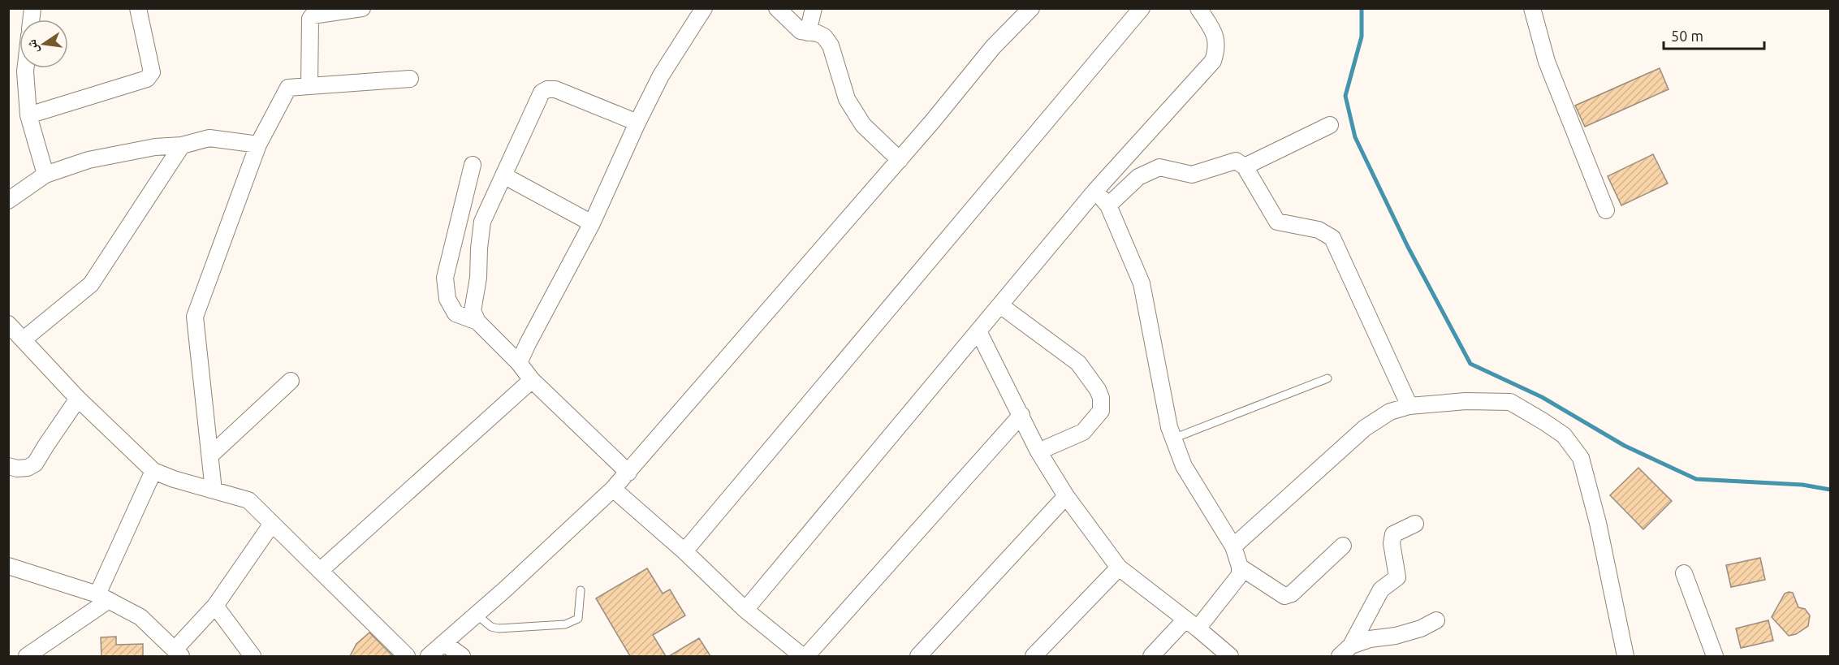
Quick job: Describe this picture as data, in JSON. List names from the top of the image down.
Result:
{
  "scale_bar": "50 m",
  "north": "left"
}
